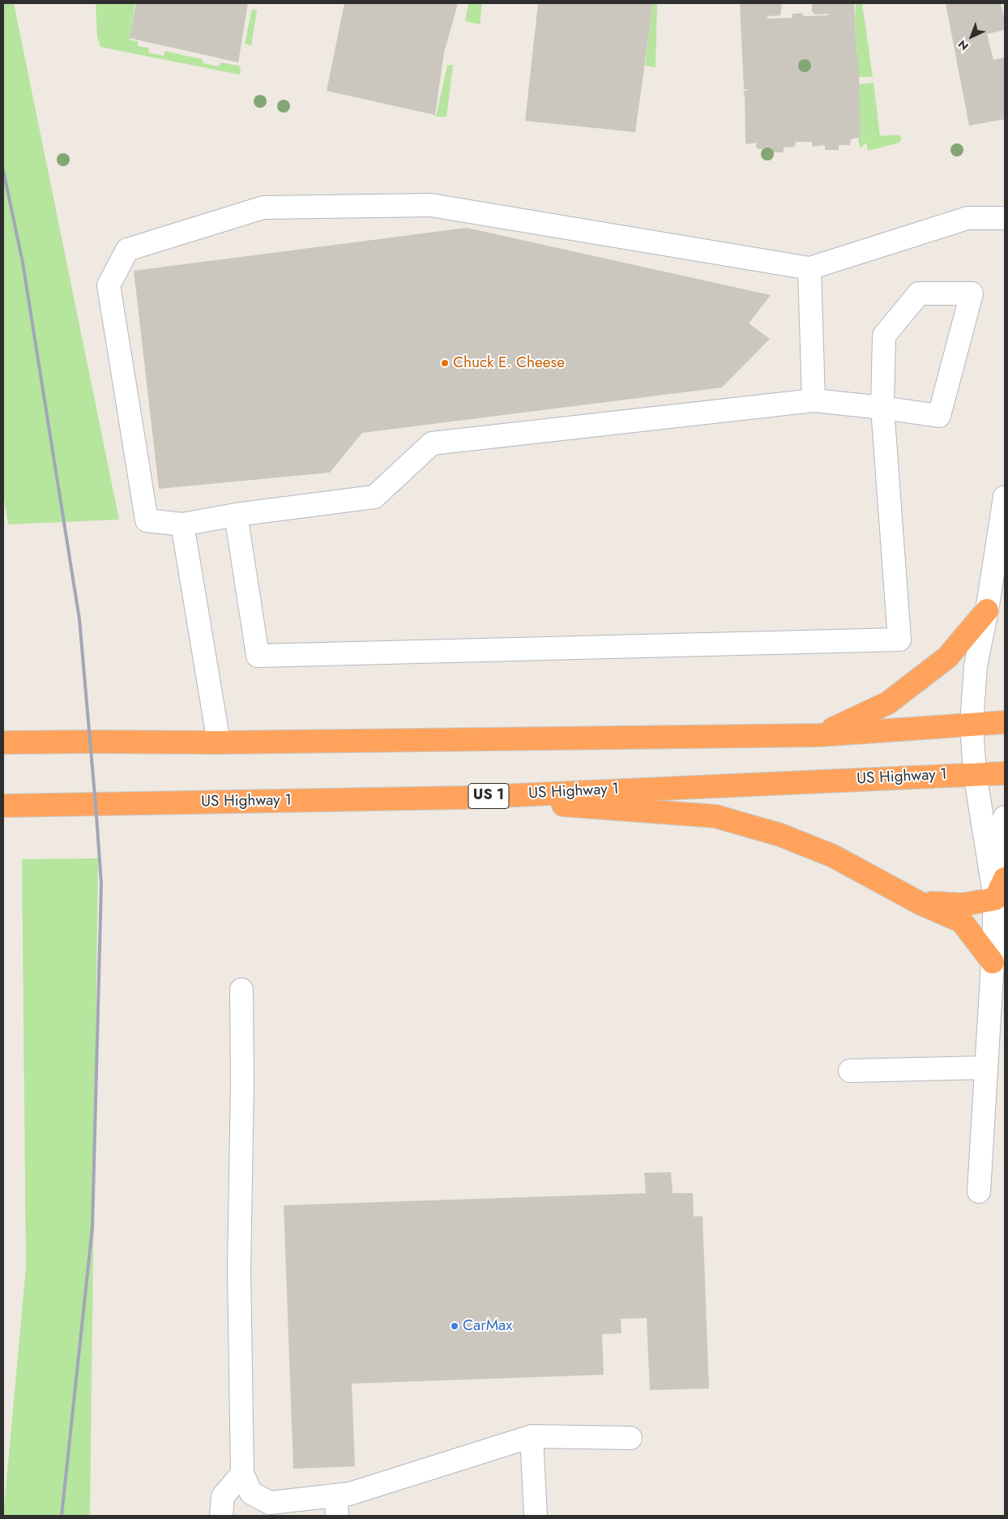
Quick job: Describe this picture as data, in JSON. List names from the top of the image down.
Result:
{
  "streets": {
    "highway": ["US Highway 1", "US 1"]
  },
  "crossings": [
    ["US Highway 1", "US 1"]
  ],
  "places": ["Chuck E. Cheese", "CarMax"],
  "north": "bottom left"
}
